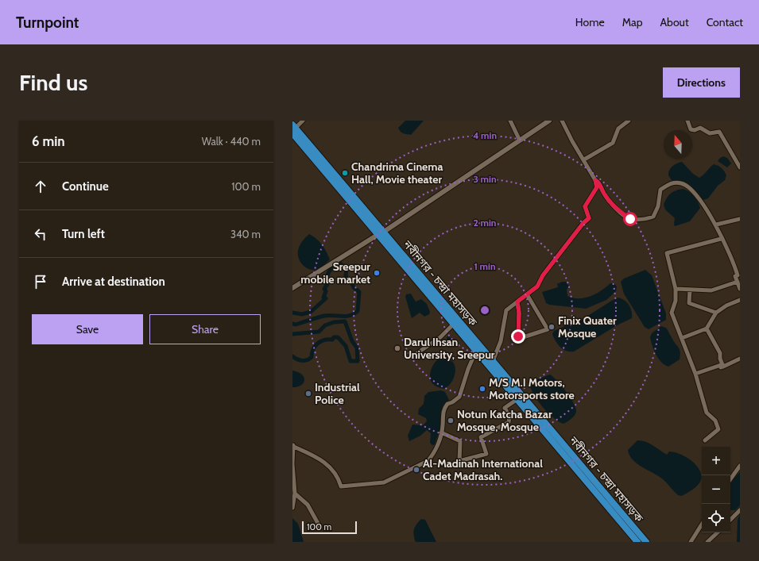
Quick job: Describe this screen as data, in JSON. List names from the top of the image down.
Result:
{
  "streets": {
    "highway": ["নবীনগর - চন্দ্রা মহাসড়ক"]
  },
  "places": [
    "Chandrima Cinema Hall, Movie theater",
    "Sreepur mobile market",
    "Finix Quater Mosque",
    "Darul Ihsan University, Sreepur",
    "M/S M.I Motors, Motorsports store",
    "Industrial Police",
    "Notun Katcha Bazar Mosque, Mosque",
    "Al-Madinah International Cadet Madrasah."
  ],
  "scale_bar": "100 m",
  "north": "top",
  "page": {
    "header": "Turnpoint",
    "nav": [
      "Home",
      "Map",
      "About",
      "Contact"
    ],
    "buttons": [
      "Directions",
      ["Save", "Share"]
    ],
    "title": "Find us",
    "heading": ["6 min", "Walk · 440 m"],
    "list": [
      ["Continue", "100 m"],
      ["Turn left", "340 m"],
      "Arrive at destination"
    ],
    "map_buttons": ["+", "−"],
    "scale": "100 m"
  },
  "rings": [
    "4 min",
    "3 min",
    "2 min",
    "1 min"
  ]
}
